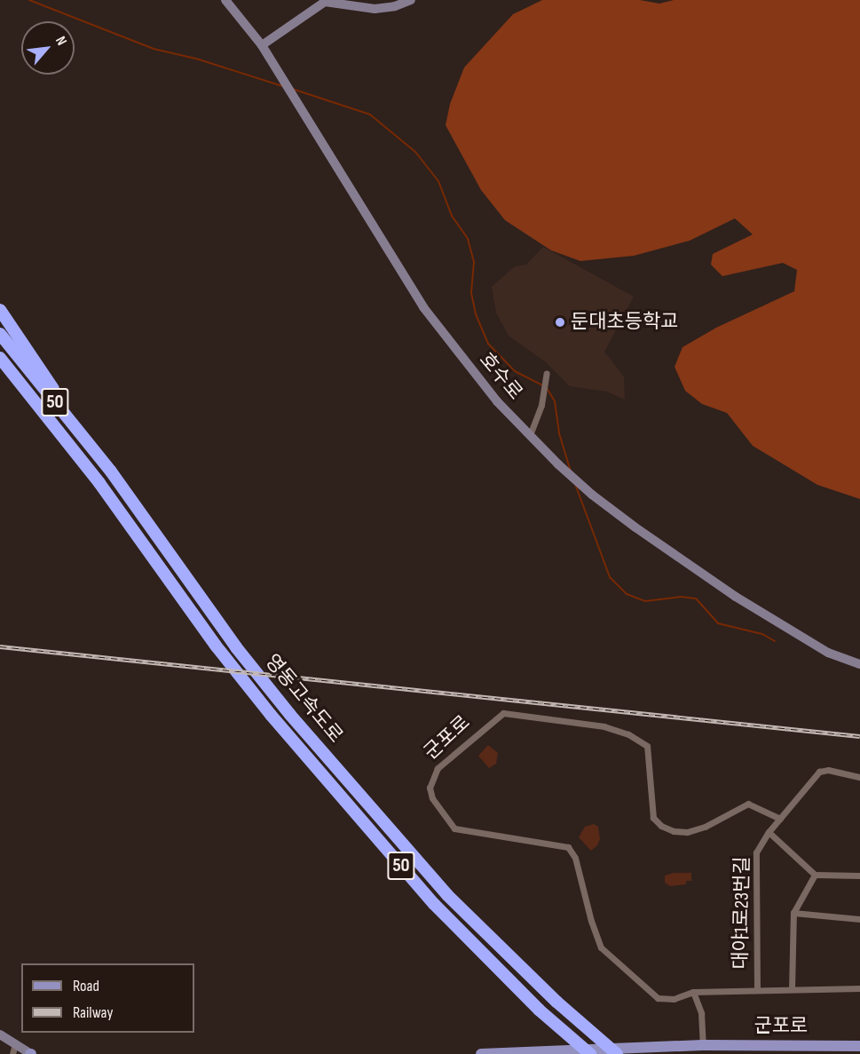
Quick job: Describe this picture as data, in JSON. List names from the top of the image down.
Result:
{
  "streets": {
    "highway": ["50", "영동고속도로"],
    "main road": ["군포로"],
    "street": ["호수로", "대야1로23번길"]
  },
  "crossings": [
    ["군포로", "대야1로23번길"]
  ],
  "places": ["둔대초등학교"],
  "legend": ["Road", "Railway"],
  "north": "top right"
}
